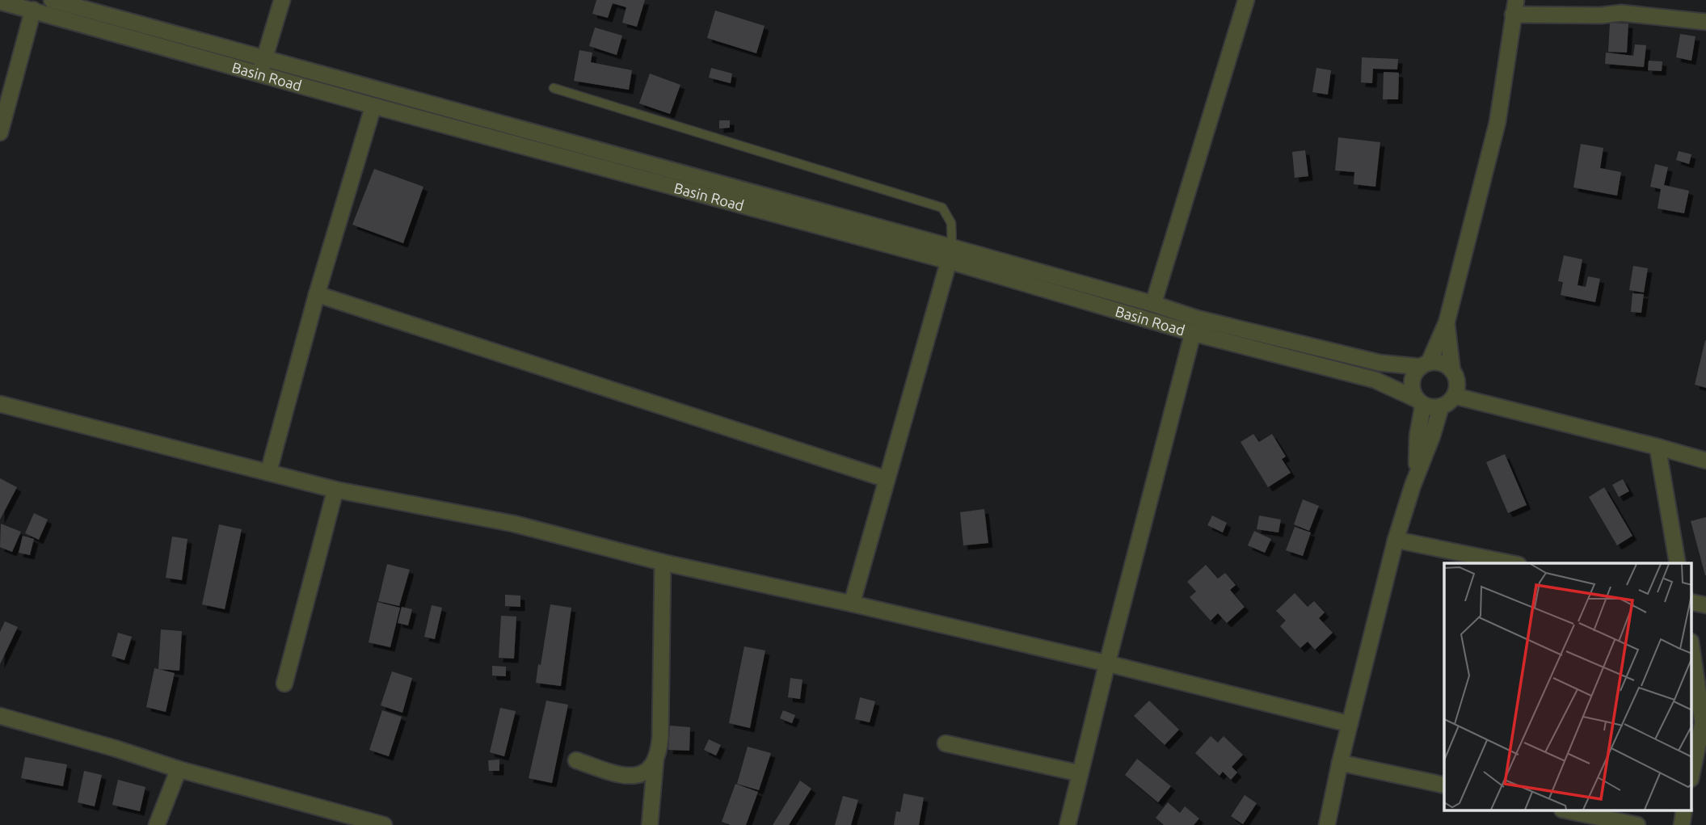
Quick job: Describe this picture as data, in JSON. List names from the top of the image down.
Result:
{
  "streets": {
    "street": ["Basin Road"]
  }
}
